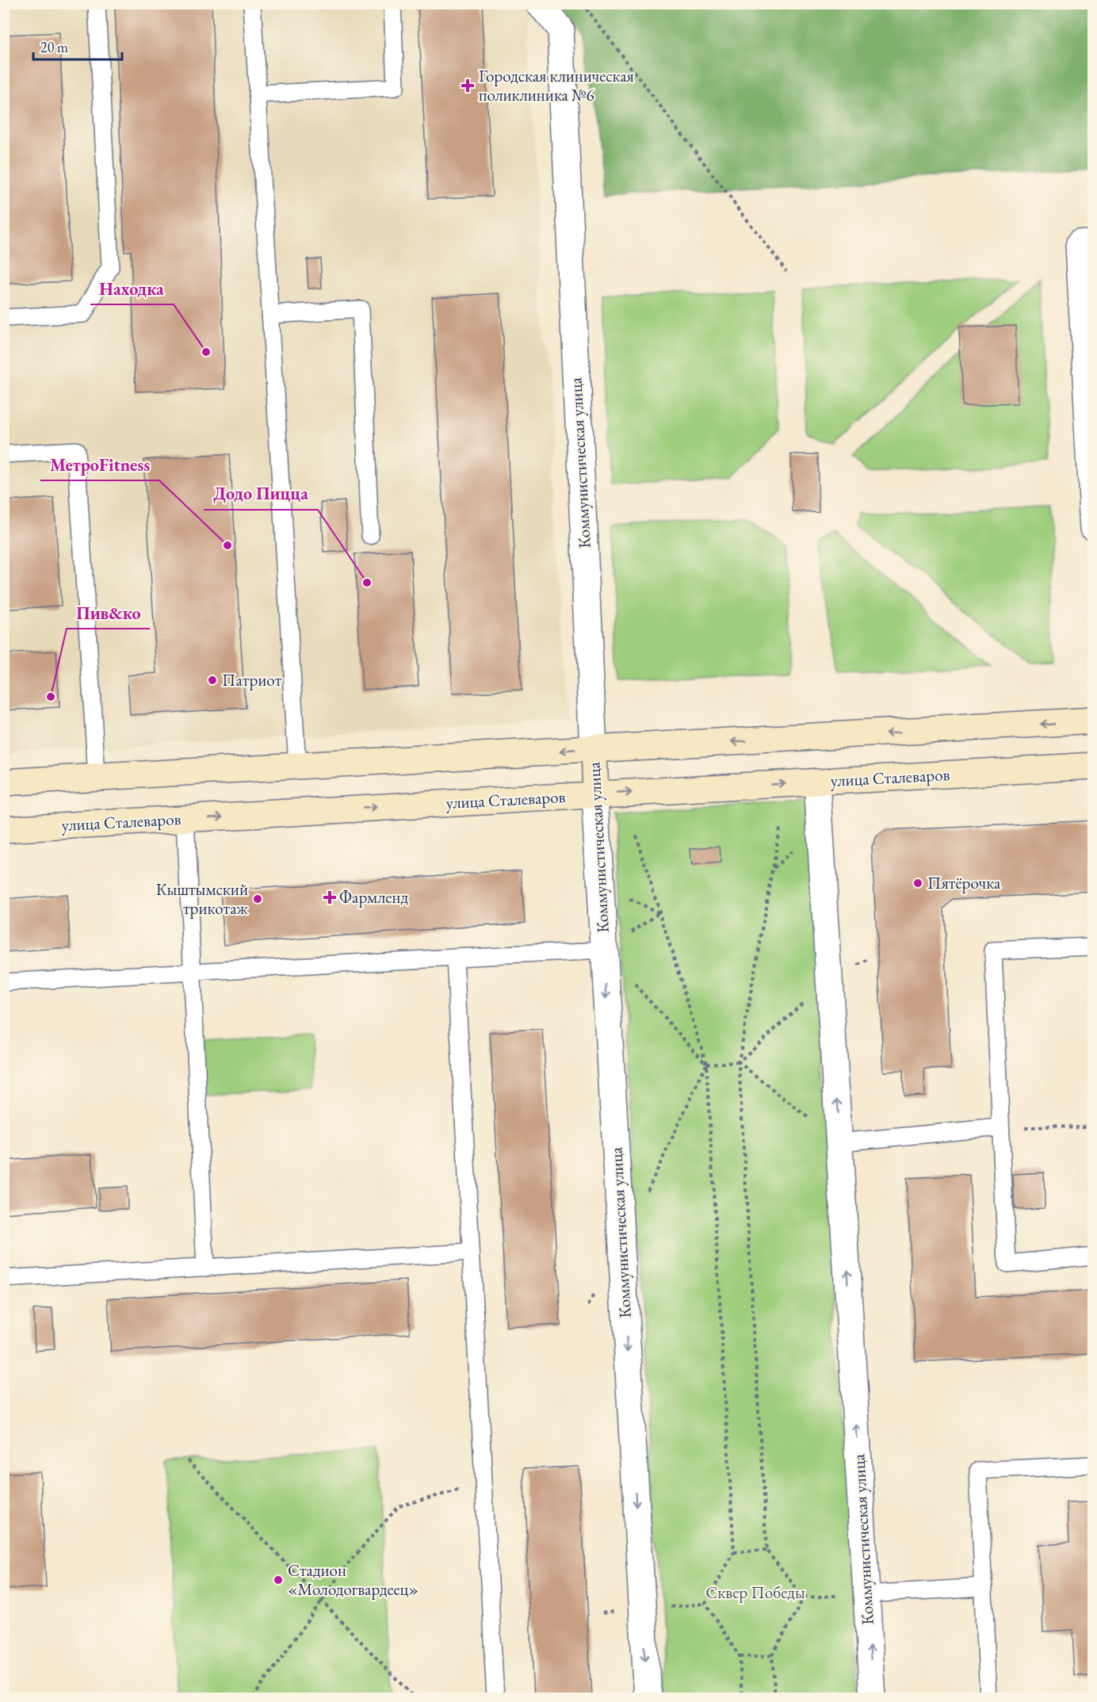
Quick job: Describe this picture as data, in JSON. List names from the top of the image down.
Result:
{
  "streets": {
    "main road": ["Коммунистическая улица", "улица Сталеваров"]
  },
  "crossings": [
    ["Коммунистическая улица", "улица Сталеваров"]
  ],
  "parks": ["Сквер Победы"],
  "places": {
    "health": ["Городская клиническая поликлиника №6", "Фармленд"],
    "other": [
      "Находка",
      "МетроFitness",
      "Додо Пицца",
      "Патриот",
      "Пив&ко",
      "Пятёрочка",
      "Кыштымский трикотаж",
      "Стадион «Молодогвардеец»"
    ]
  },
  "scale_bar": "20 m"
}
